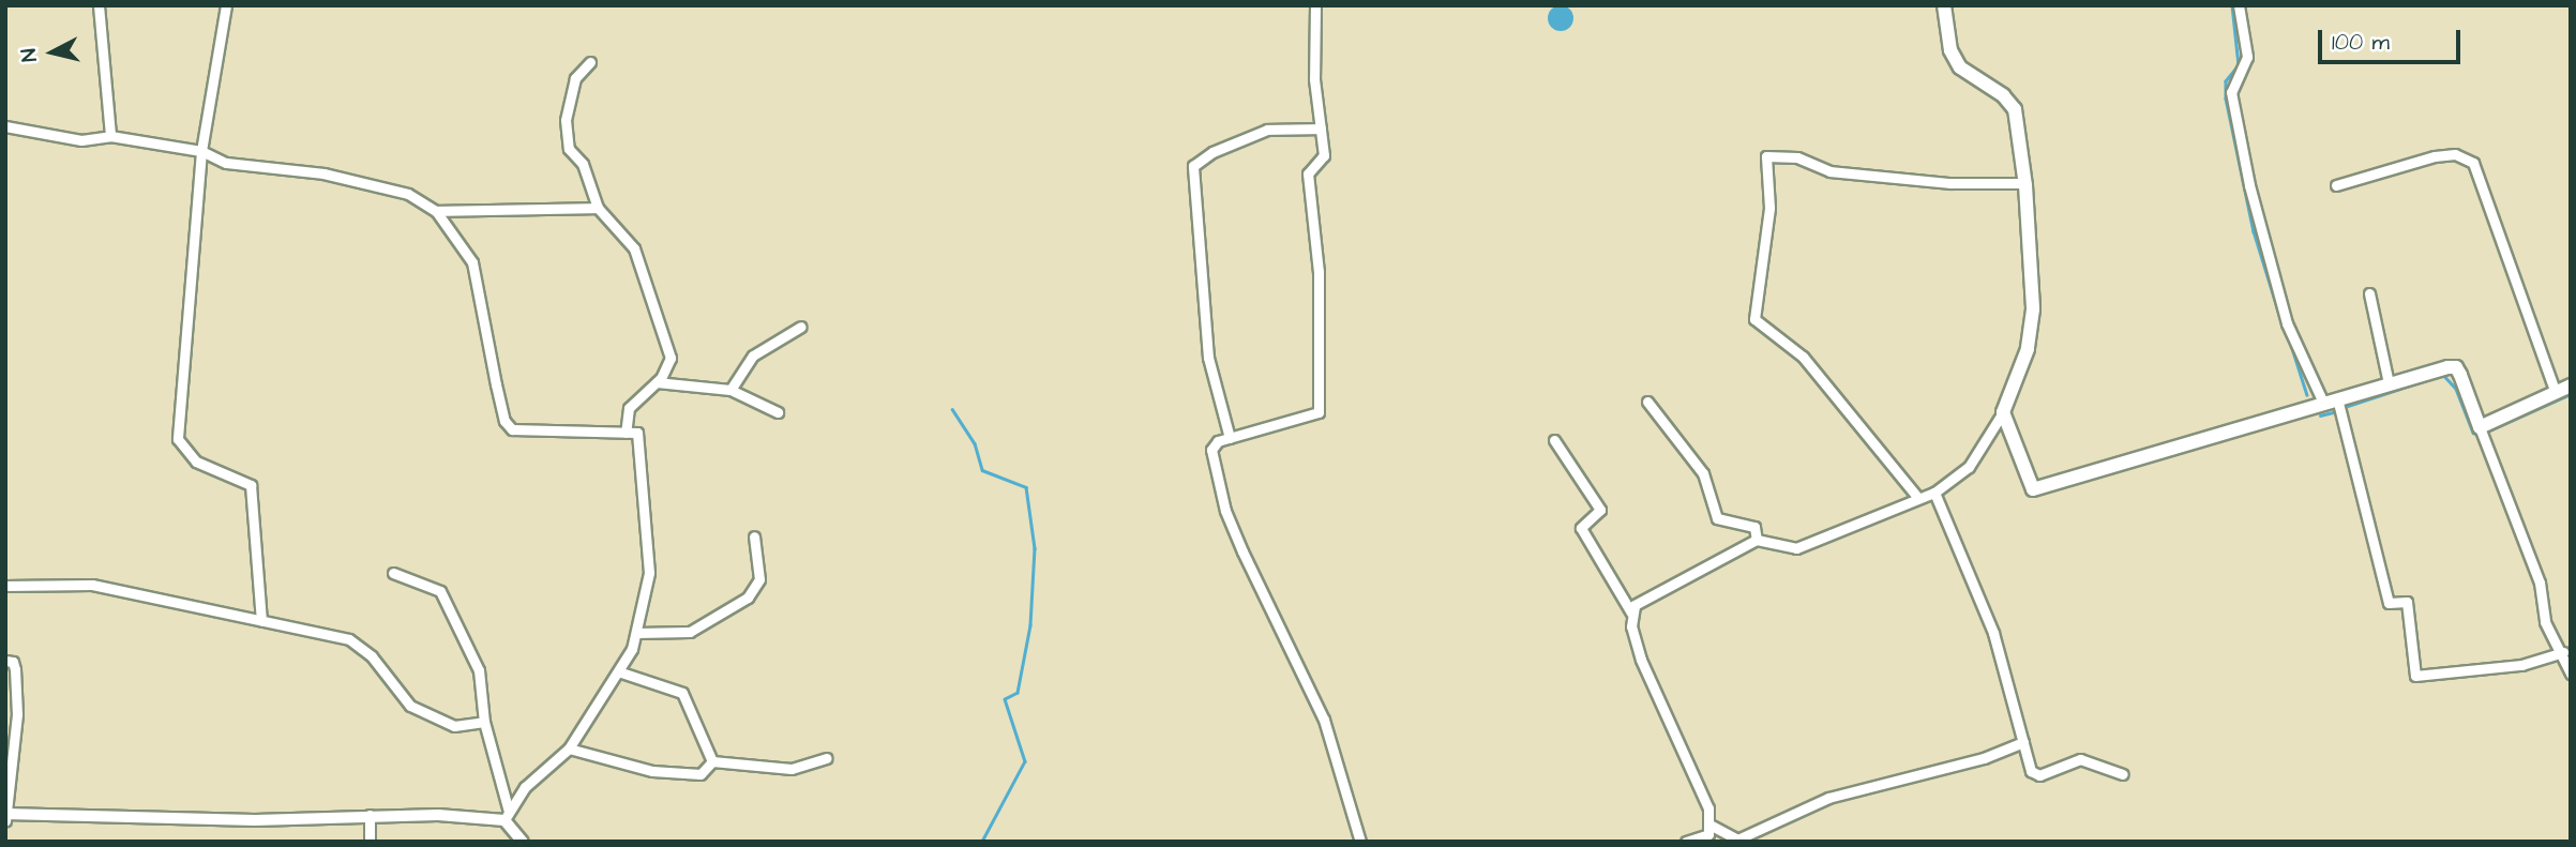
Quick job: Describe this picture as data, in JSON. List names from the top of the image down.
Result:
{
  "scale_bar": "100 m",
  "north": "left"
}
